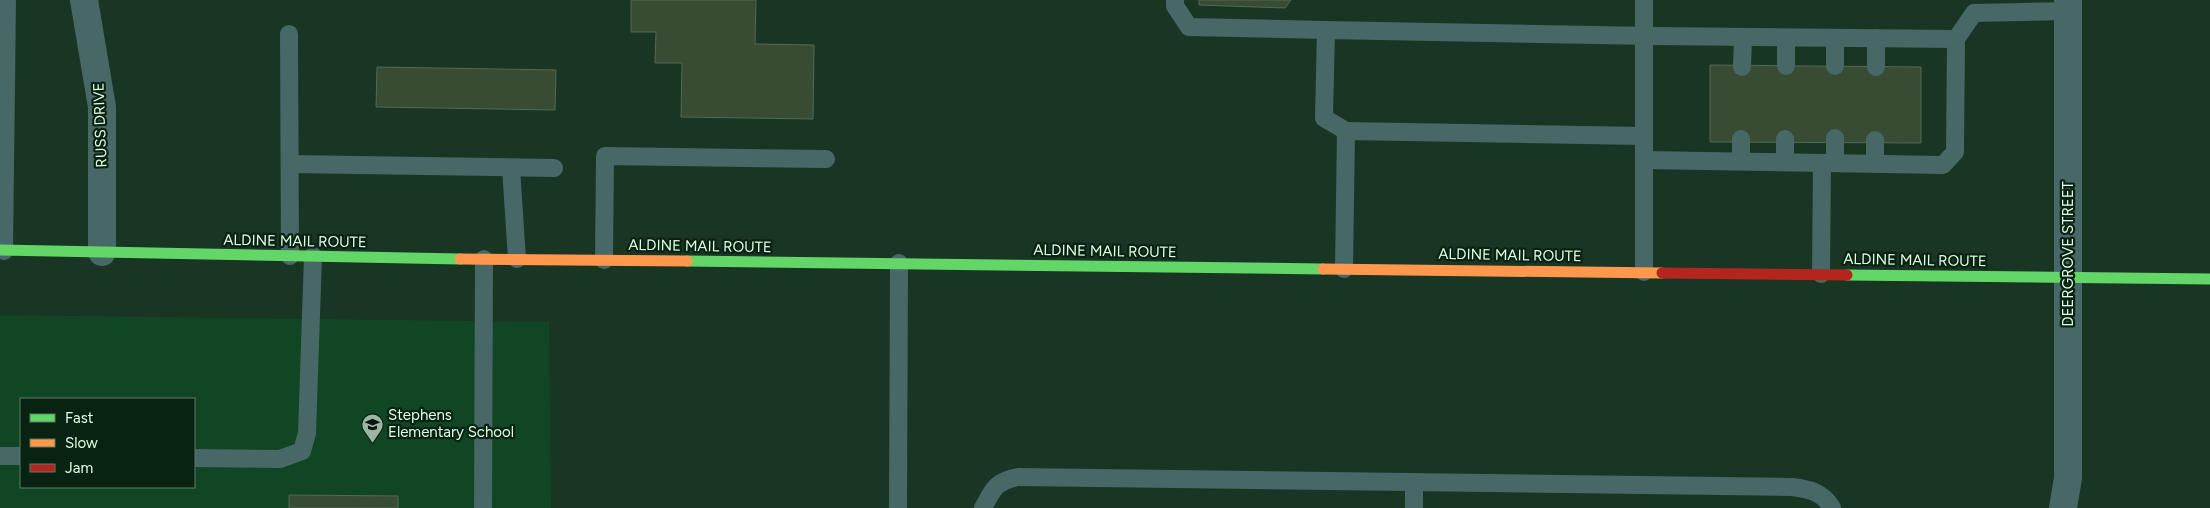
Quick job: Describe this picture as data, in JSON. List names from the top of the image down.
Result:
{
  "streets": {
    "main road": ["ALDINE MAIL ROUTE"],
    "street": ["RUSS DRIVE", "DEERGROVE STREET"]
  },
  "crossings": [
    ["RUSS DRIVE", "ALDINE MAIL ROUTE"],
    ["ALDINE MAIL ROUTE", "DEERGROVE STREET"]
  ],
  "places": {
    "school or university": ["Stephens Elementary School"]
  },
  "legend": ["Fast", "Slow", "Jam"]
}
